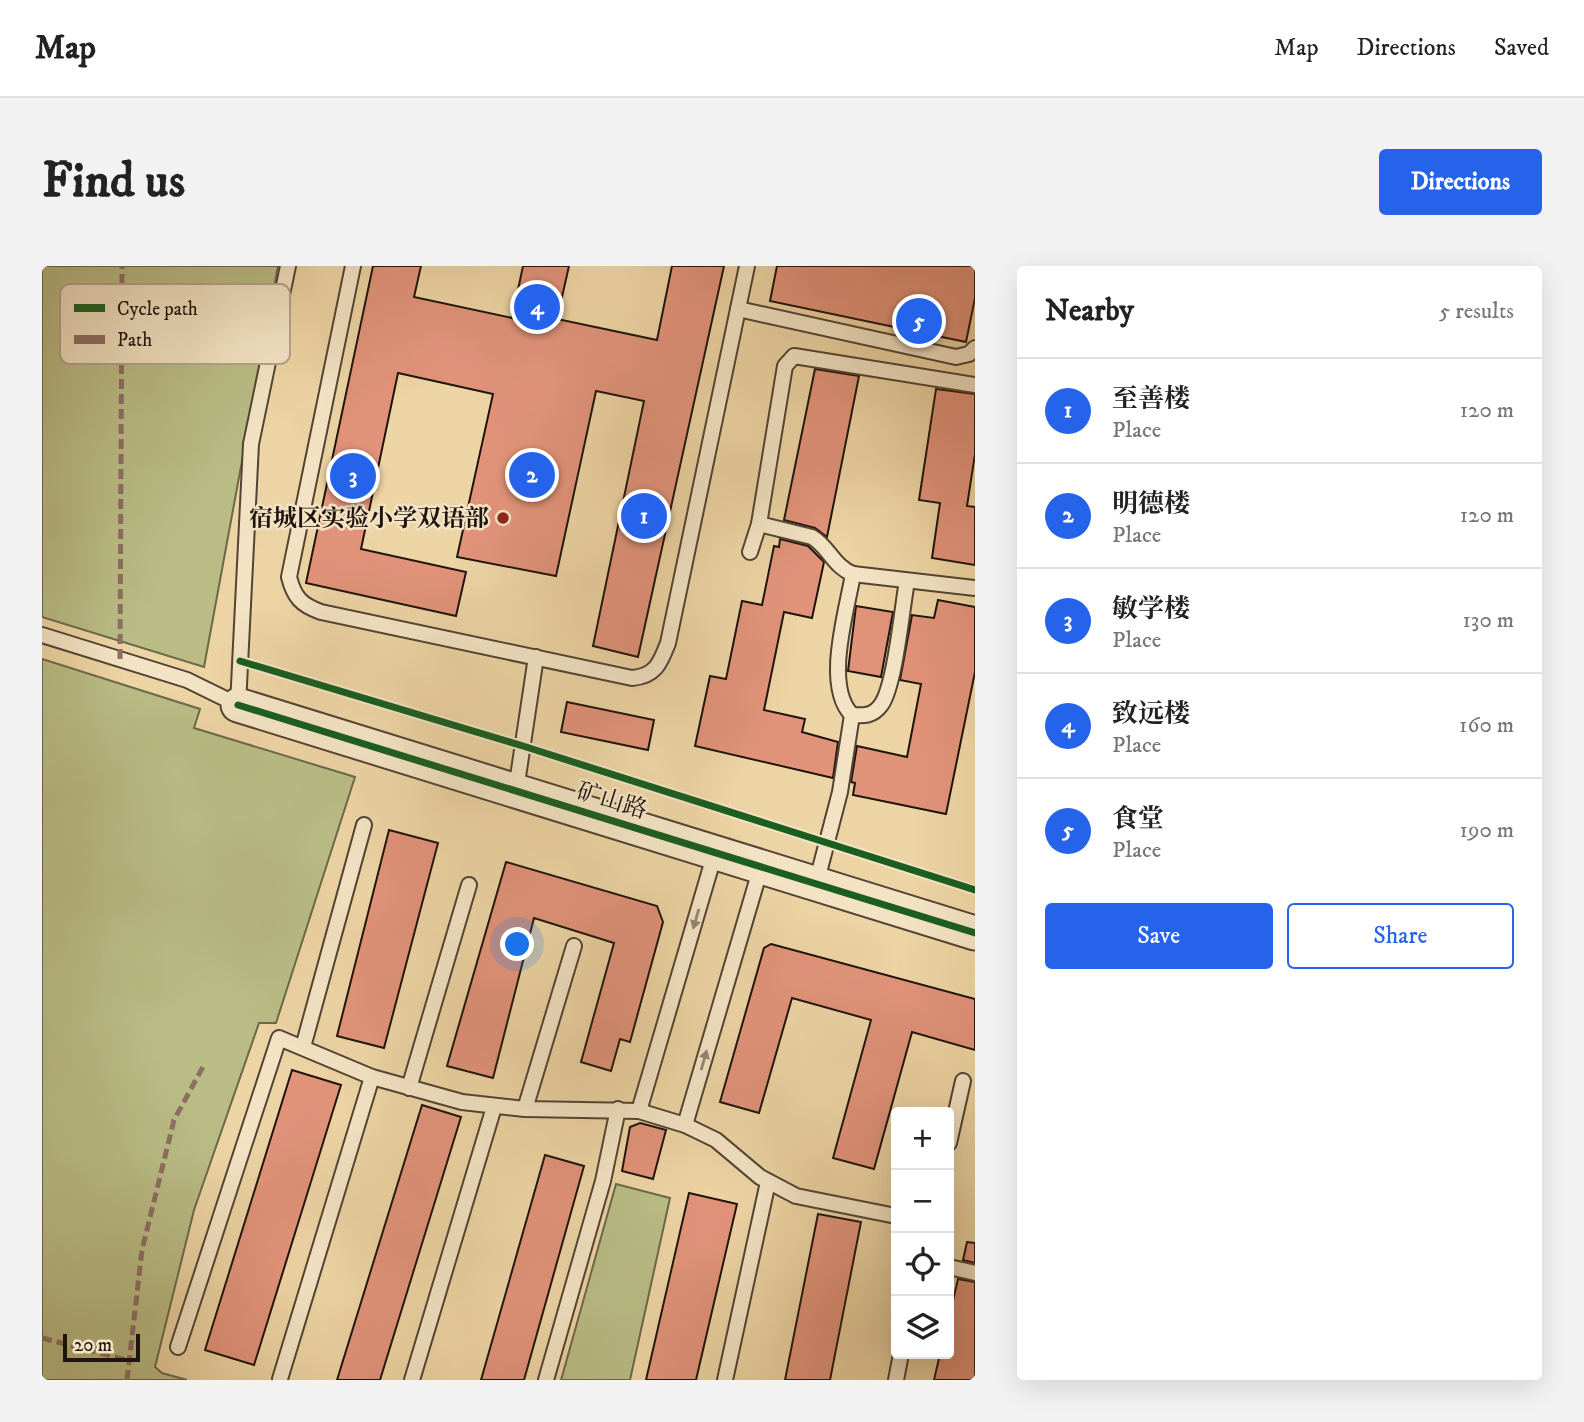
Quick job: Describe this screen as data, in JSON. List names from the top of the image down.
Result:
{
  "streets": {
    "street": ["矿山路"]
  },
  "places": ["宿城区实验小学双语部"],
  "legend": ["Cycle path", "Path"],
  "scale_bar": "20 m",
  "page": {
    "header": "Map",
    "nav": ["Map", "Directions", "Saved"],
    "buttons": [
      "Directions",
      ["Save", "Share"]
    ],
    "title": "Find us",
    "heading": ["Nearby", "5 results"],
    "pins": [
      "4",
      "5",
      "2",
      "3",
      "1"
    ],
    "list": [
      {
        "mark": "1",
        "name": "至善楼",
        "note": "Place",
        "value": "120 m"
      },
      {
        "mark": "2",
        "name": "明德楼",
        "note": "Place",
        "value": "120 m"
      },
      {
        "mark": "3",
        "name": "敏学楼",
        "note": "Place",
        "value": "130 m"
      },
      {
        "mark": "4",
        "name": "致远楼",
        "note": "Place",
        "value": "160 m"
      },
      {
        "mark": "5",
        "name": "食堂",
        "note": "Place",
        "value": "190 m"
      }
    ],
    "map_buttons": ["+", "−"],
    "scale": "20 m"
  }
}
